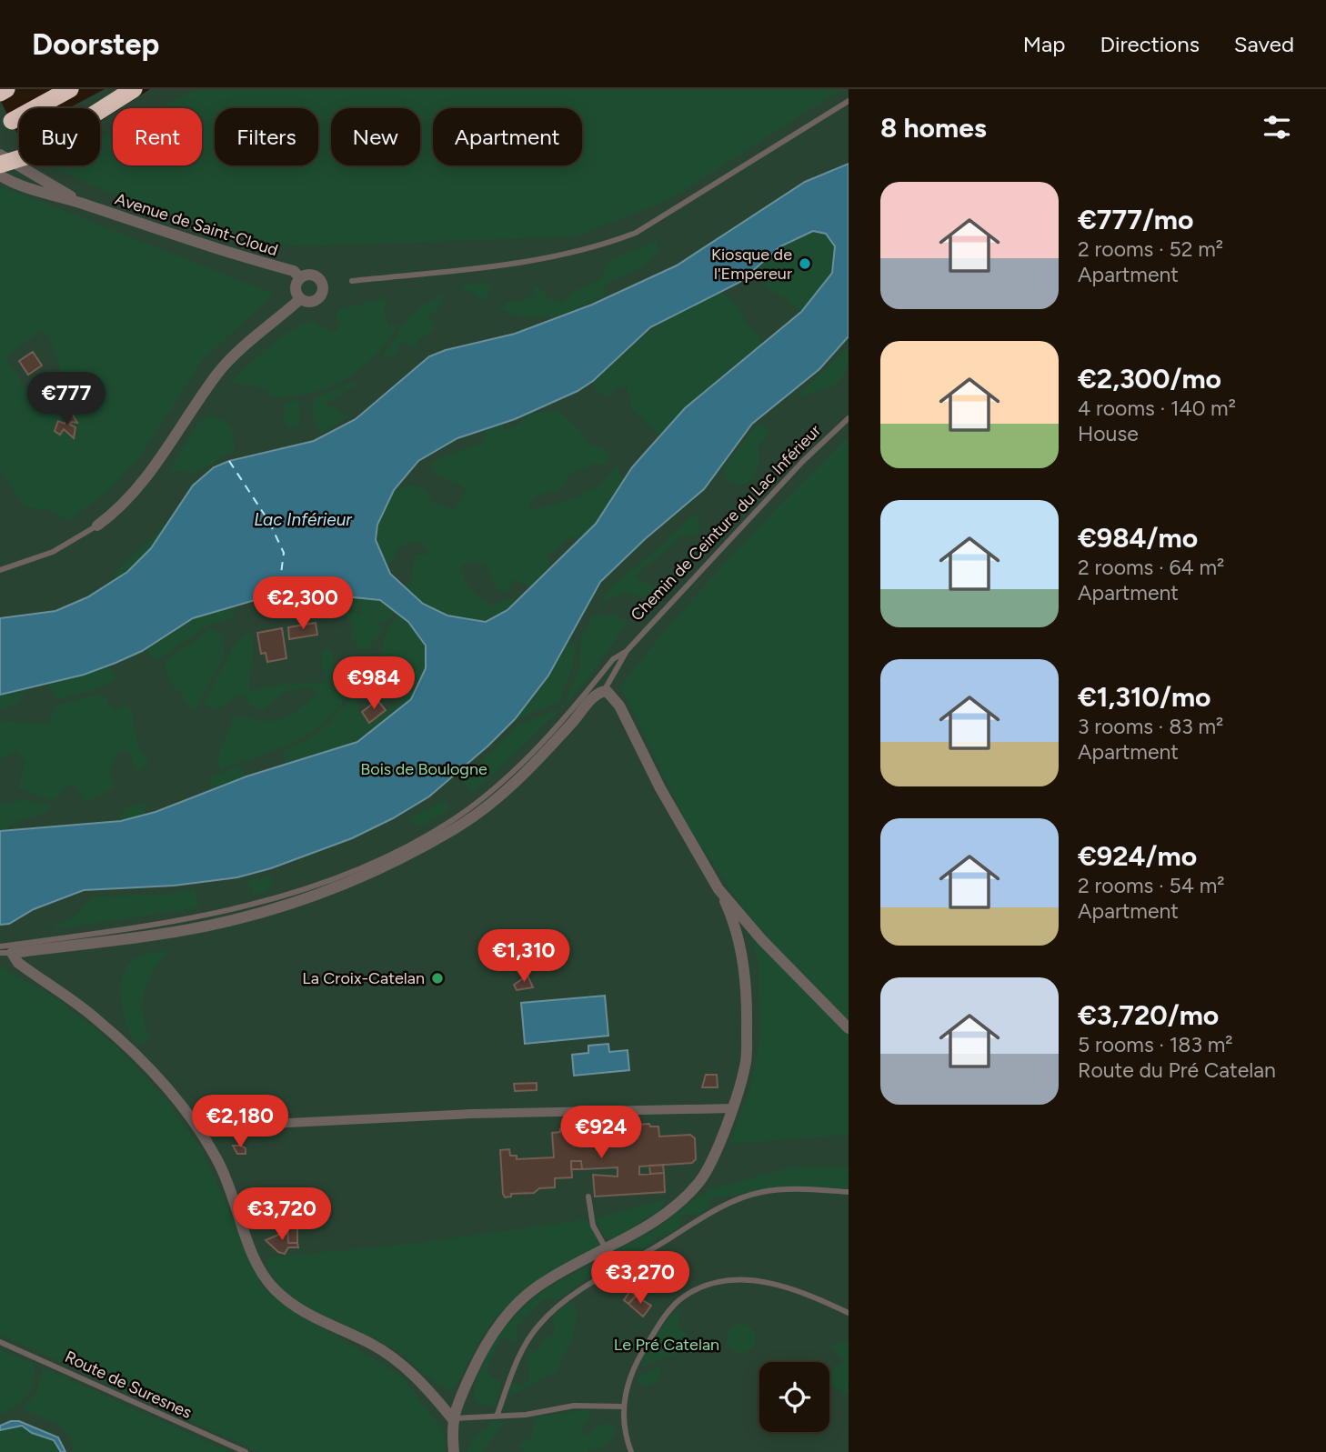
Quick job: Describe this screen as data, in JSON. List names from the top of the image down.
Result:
{
  "streets": {
    "street": ["Avenue de Saint-Cloud", "Chemin de Ceinture du Lac Inférieur"],
    "lane": ["Route de Suresnes"]
  },
  "water": ["Lac Inférieur"],
  "parks": ["Bois de Boulogne", "Le Pré Catelan"],
  "places": ["Kiosque de l'Empereur", "La Croix-Catelan"],
  "page": {
    "header": "Doorstep",
    "nav": ["Map", "Directions", "Saved"],
    "heading": "8 homes",
    "chip": [
      "Buy",
      "Rent",
      "Filters",
      "New",
      "Apartment"
    ],
    "list": [
      {
        "name": "€777/mo",
        "note": "2 rooms · 52 m² · Apartment"
      },
      {
        "name": "€2,300/mo",
        "note": "4 rooms · 140 m² · House"
      },
      {
        "name": "€984/mo",
        "note": "2 rooms · 64 m² · Apartment"
      },
      {
        "name": "€1,310/mo",
        "note": "3 rooms · 83 m² · Apartment"
      },
      {
        "name": "€924/mo",
        "note": "2 rooms · 54 m² · Apartment"
      },
      {
        "name": "€3,720/mo",
        "note": "5 rooms · 183 m² · Route du Pré Catelan"
      }
    ],
    "price": [
      "€777",
      "€2,300",
      "€984",
      "€1,310",
      "€2,180",
      "€924",
      "€3,720",
      "€3,270"
    ]
  }
}
